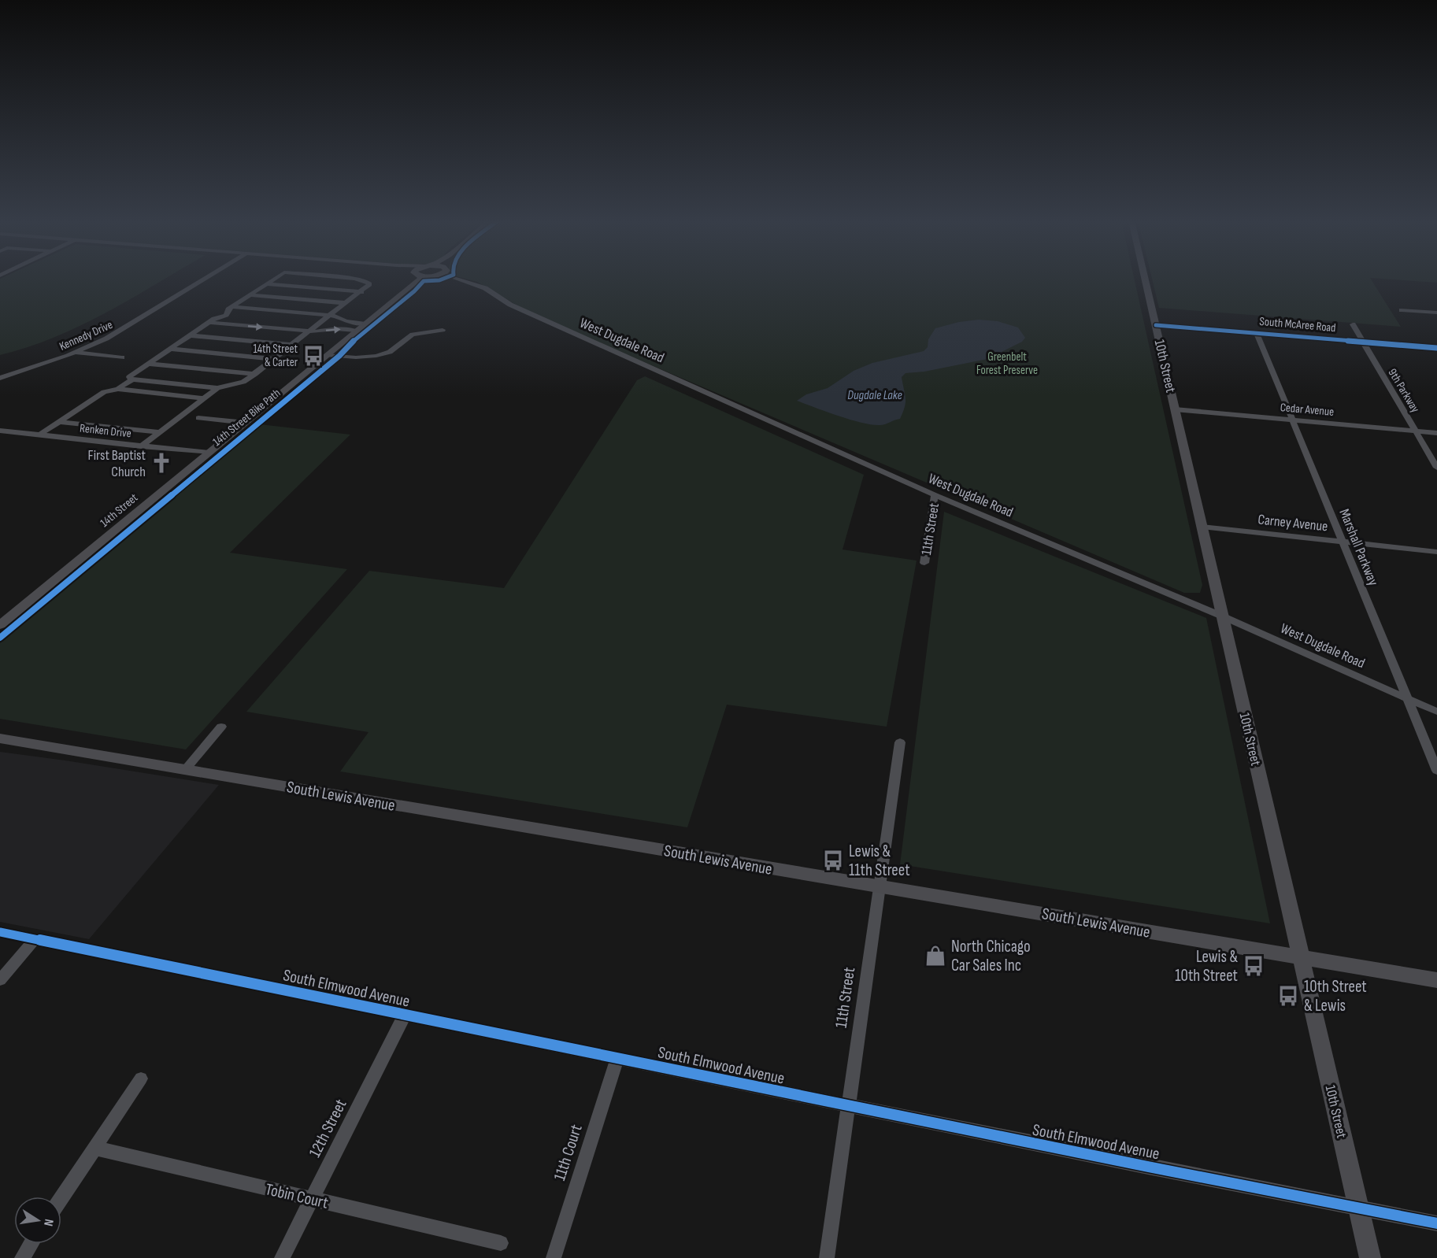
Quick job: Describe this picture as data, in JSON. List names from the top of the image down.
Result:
{
  "streets": {
    "street": [
      "South McAree Road",
      "Kennedy Drive",
      "West Dugdale Road",
      "10th Street",
      "9th Parkway",
      "Cedar Avenue",
      "Renken Drive",
      "14th Street",
      "Carney Avenue",
      "11th Street",
      "Marshall Parkway",
      "South Lewis Avenue",
      "South Elmwood Avenue",
      "12th Street",
      "11th Court",
      "Tobin Court"
    ],
    "cycle path": ["14th Street Bike Path"]
  },
  "crossings": [
    ["South McAree Road", "10th Street"],
    ["South McAree Road", "9th Parkway"],
    ["South McAree Road", "Marshall Parkway"],
    ["West Dugdale Road", "10th Street"],
    ["West Dugdale Road", "11th Street"],
    ["West Dugdale Road", "Marshall Parkway"],
    ["10th Street", "Cedar Avenue"],
    ["10th Street", "Carney Avenue"],
    ["10th Street", "South Lewis Avenue"],
    ["10th Street", "South Elmwood Avenue"],
    ["9th Parkway", "Cedar Avenue"],
    ["Cedar Avenue", "Marshall Parkway"],
    ["Renken Drive", "14th Street"],
    ["Carney Avenue", "Marshall Parkway"],
    ["11th Street", "South Lewis Avenue"],
    ["11th Street", "South Elmwood Avenue"],
    ["South Elmwood Avenue", "12th Street"],
    ["South Elmwood Avenue", "11th Court"],
    ["12th Street", "Tobin Court"]
  ],
  "water": ["Dugdale Lake"],
  "parks": ["Greenbelt Forest Preserve"],
  "places": {
    "bus stop": [
      "14th Street & Carter",
      "Lewis & 11th Street",
      "Lewis & 10th Street",
      "10th Street & Lewis"
    ],
    "church": ["First Baptist Church"],
    "shop": ["North Chicago Car Sales Inc"]
  },
  "north": "right"
}
